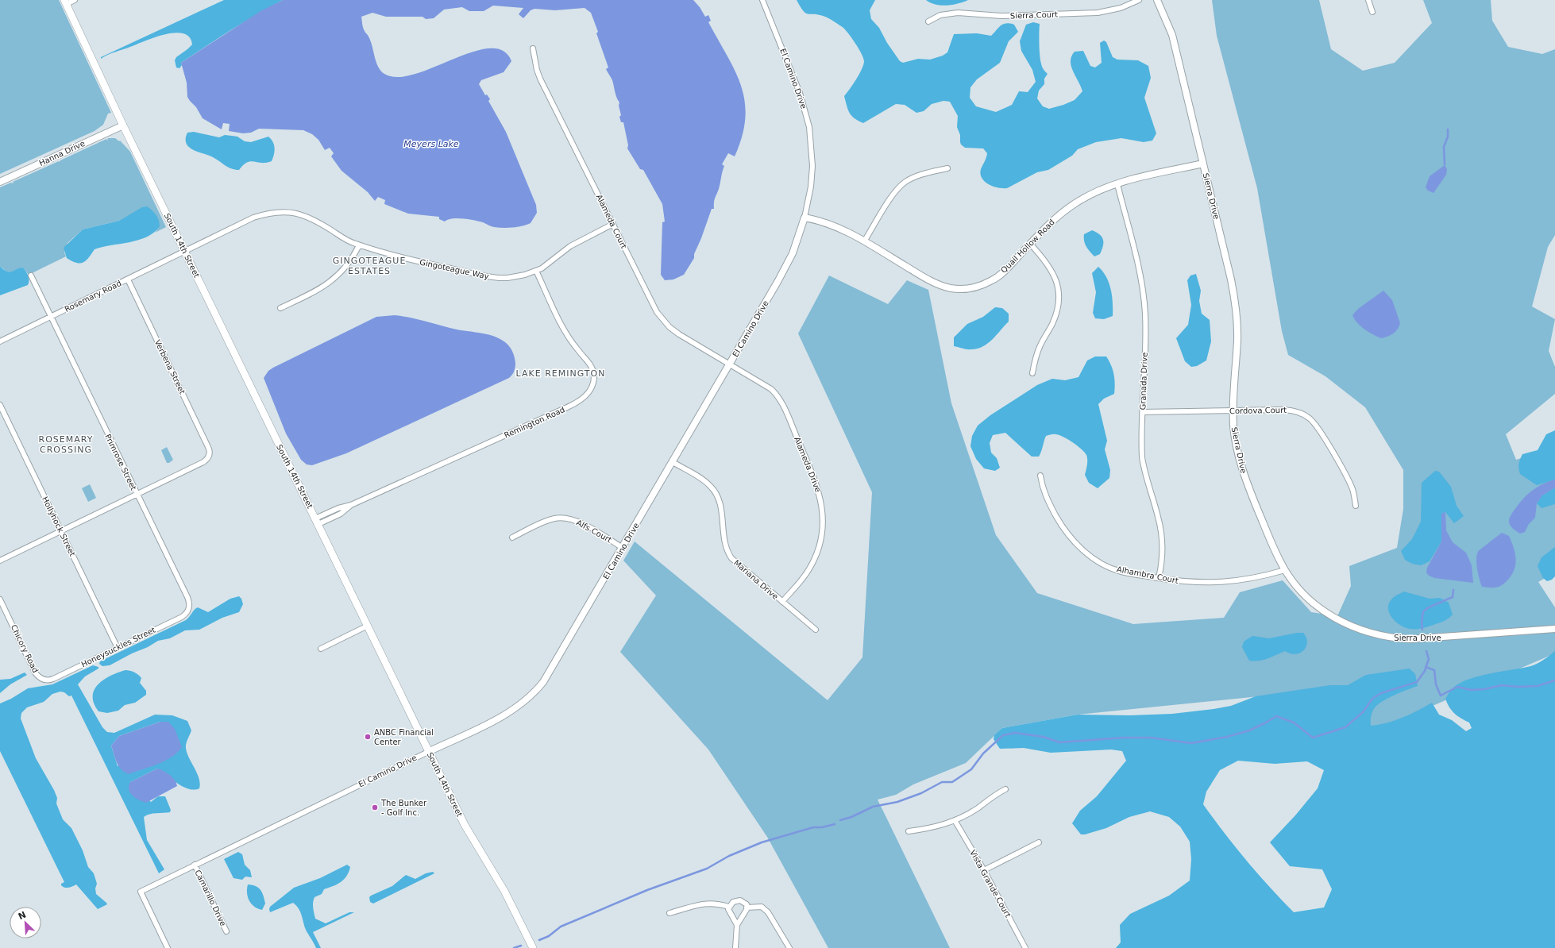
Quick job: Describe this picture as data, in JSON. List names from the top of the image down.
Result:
{
  "streets": {
    "main road": ["South 14th Street"],
    "street": [
      "Sierra Court",
      "El Camino Drive",
      "Hanna Drive",
      "Sierra Drive",
      "Alameda Court",
      "Quail Hollow Road",
      "Gingoteague Way",
      "Rosemary Road",
      "Verbena Street",
      "Granada Drive",
      "Cordova Court",
      "Remington Road",
      "Primrose Street",
      "Alameda Drive",
      "Hollyhock Street",
      "Alfs Court",
      "Alhambra Court",
      "Mariana Drive",
      "Honeysuckles Street",
      "Chicory Road",
      "Vista Grande Court",
      "Camarillo Drive"
    ]
  },
  "crossings": [
    ["El Camino Drive", "Alameda Court"],
    ["El Camino Drive", "South 14th Street"],
    ["El Camino Drive", "Quail Hollow Road"],
    ["El Camino Drive", "Alameda Drive"],
    ["El Camino Drive", "Alfs Court"],
    ["El Camino Drive", "Mariana Drive"],
    ["El Camino Drive", "Camarillo Drive"],
    ["Hanna Drive", "South 14th Street"],
    ["Sierra Drive", "Quail Hollow Road"],
    ["Sierra Drive", "Cordova Court"],
    ["Sierra Drive", "Alhambra Court"],
    ["Alameda Court", "Gingoteague Way"],
    ["Alameda Court", "Alameda Drive"],
    ["South 14th Street", "Gingoteague Way"],
    ["South 14th Street", "Rosemary Road"],
    ["South 14th Street", "Remington Road"],
    ["Quail Hollow Road", "Granada Drive"],
    ["Gingoteague Way", "Rosemary Road"],
    ["Gingoteague Way", "Remington Road"],
    ["Rosemary Road", "Verbena Street"],
    ["Rosemary Road", "Primrose Street"],
    ["Verbena Street", "Primrose Street"],
    ["Granada Drive", "Cordova Court"],
    ["Granada Drive", "Alhambra Court"],
    ["Primrose Street", "Honeysuckles Street"],
    ["Alameda Drive", "Mariana Drive"],
    ["Hollyhock Street", "Honeysuckles Street"],
    ["Honeysuckles Street", "Chicory Road"]
  ],
  "districts": ["GINGOTEAGUE ESTATES", "LAKE REMINGTON", "ROSEMARY CROSSING"],
  "water": ["Meyers Lake"],
  "places": ["ANBC Financial Center", "The Bunker - Golf Inc."],
  "north": "top left"
}
